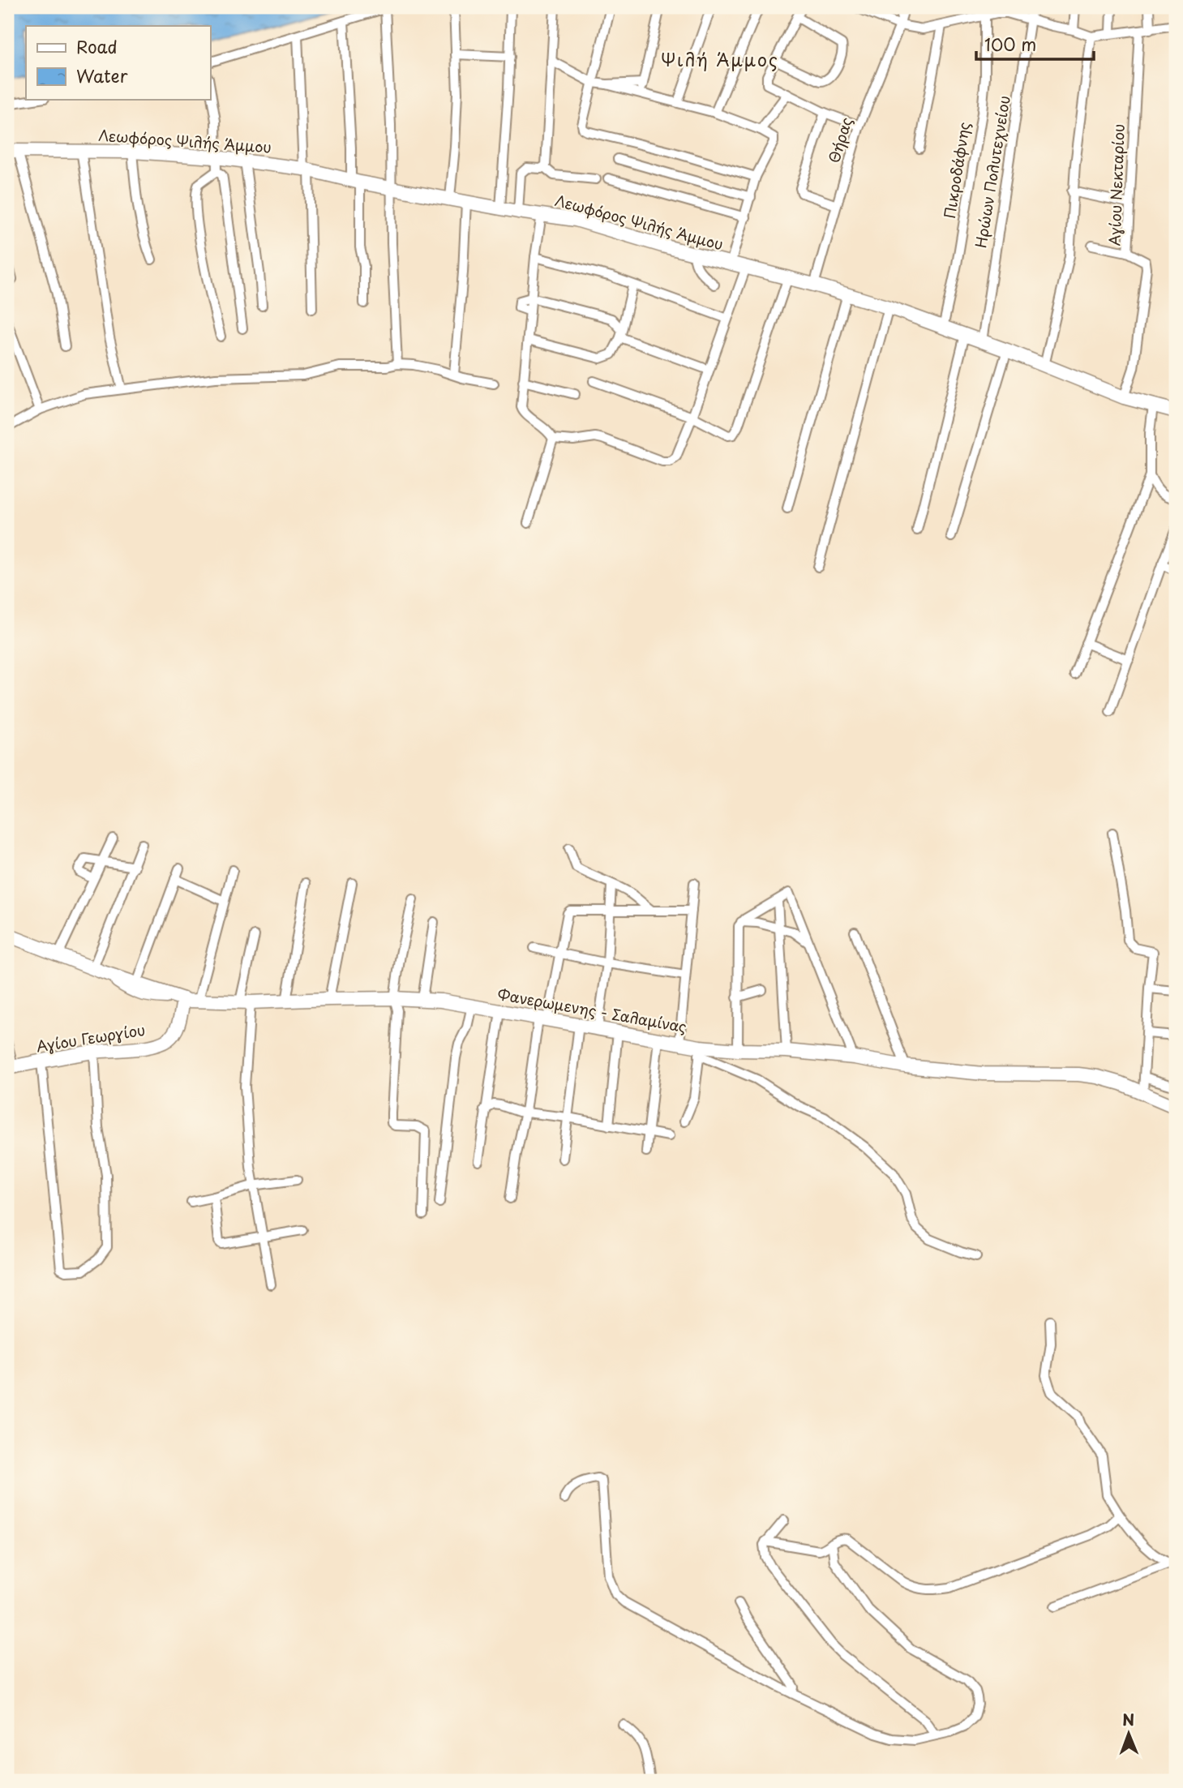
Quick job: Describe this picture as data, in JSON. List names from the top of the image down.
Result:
{
  "streets": {
    "street": [
      "Θήρας",
      "Λεωφόρος Ψιλής Άμμου",
      "Πικροδάφνης",
      "Ηρώων Πολυτεχνείου",
      "Αγίου Νεκταρίου",
      "Φανερωμενης - Σαλαμίνας",
      "Αγίου Γεωργίου"
    ]
  },
  "crossings": [
    ["Θήρας", "Λεωφόρος Ψιλής Άμμου"],
    ["Λεωφόρος Ψιλής Άμμου", "Πικροδάφνης"],
    ["Λεωφόρος Ψιλής Άμμου", "Ηρώων Πολυτεχνείου"],
    ["Λεωφόρος Ψιλής Άμμου", "Αγίου Νεκταρίου"],
    ["Φανερωμενης - Σαλαμίνας", "Αγίου Γεωργίου"]
  ],
  "districts": ["Ψιλή Άμμος"],
  "legend": ["Road", "Water"],
  "scale_bar": "100 m",
  "north": "top"
}
